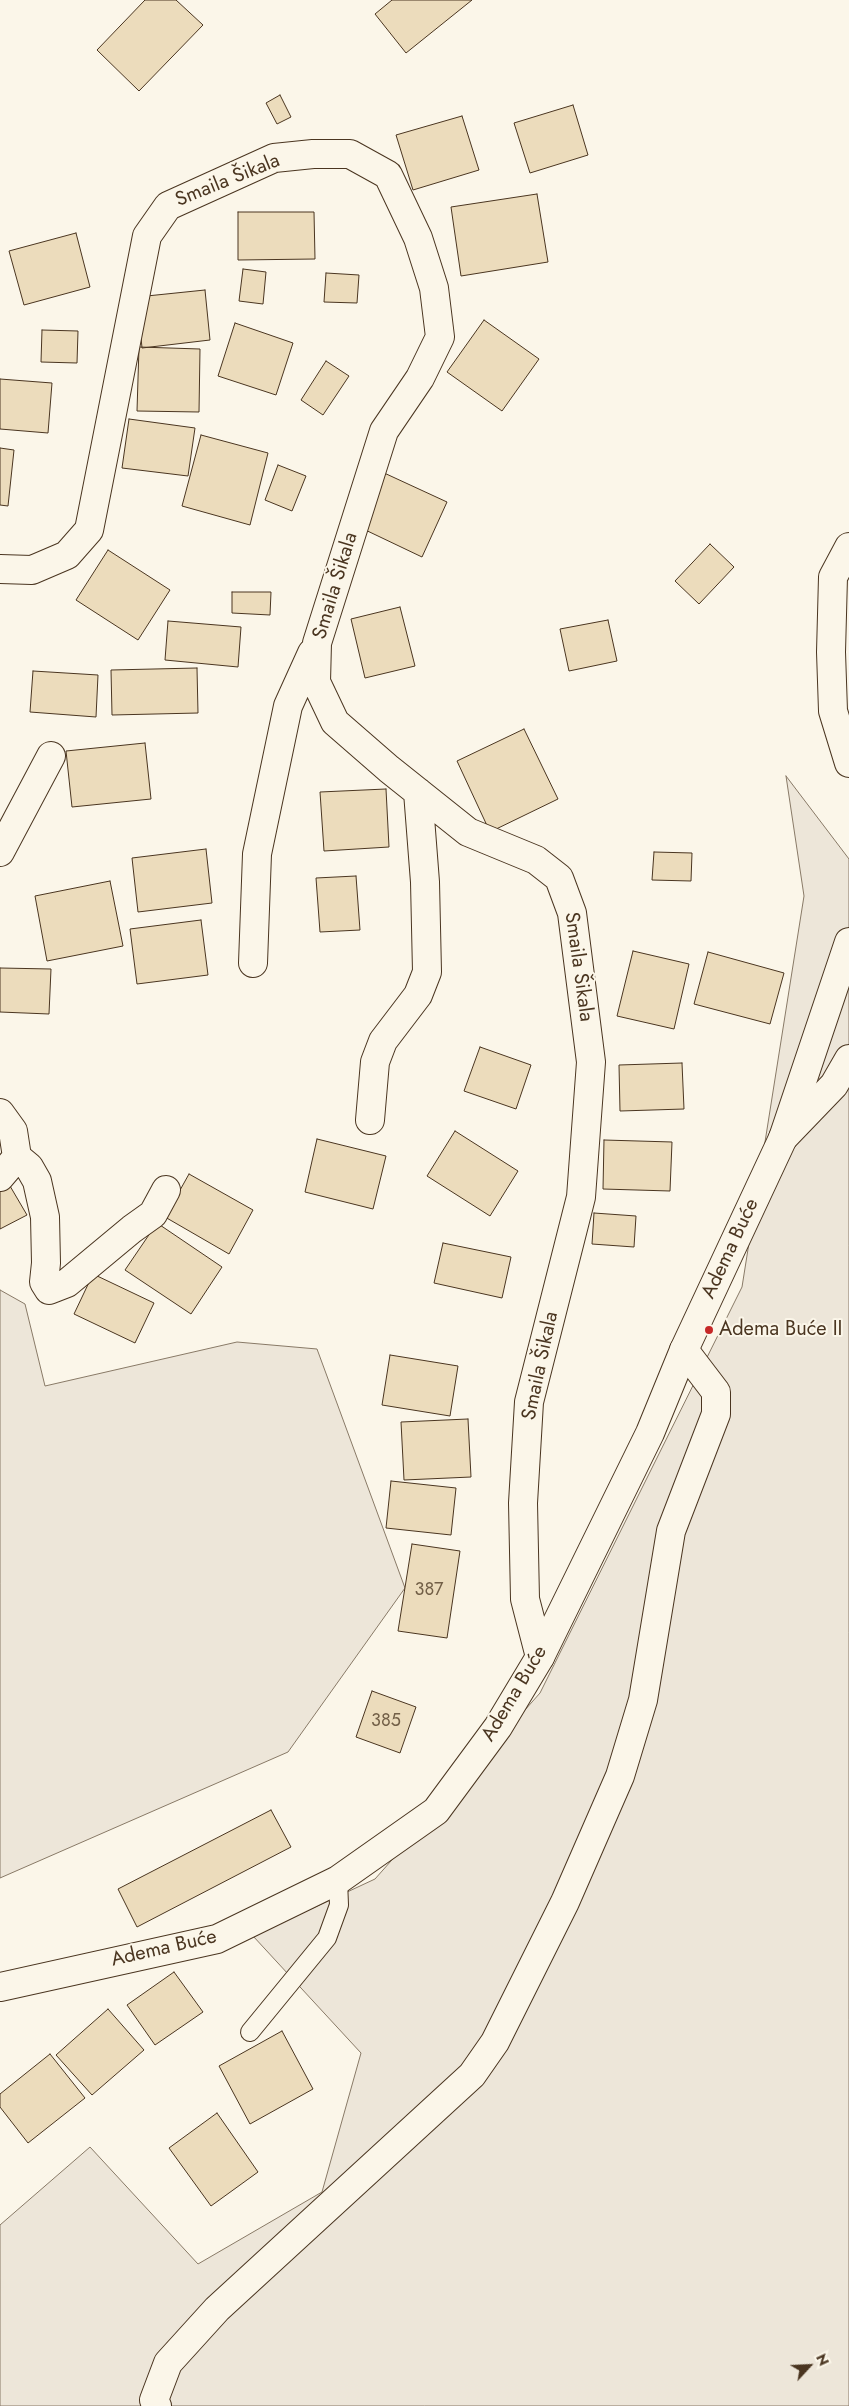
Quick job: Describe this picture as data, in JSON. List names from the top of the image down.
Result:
{
  "streets": {
    "street": ["Smaila Šikala", "Adema Buće"]
  },
  "crossings": [
    ["Smaila Šikala", "Adema Buće"]
  ],
  "places": ["Adema Buće II"],
  "house_numbers": ["387", "385"],
  "north": "top right"
}
